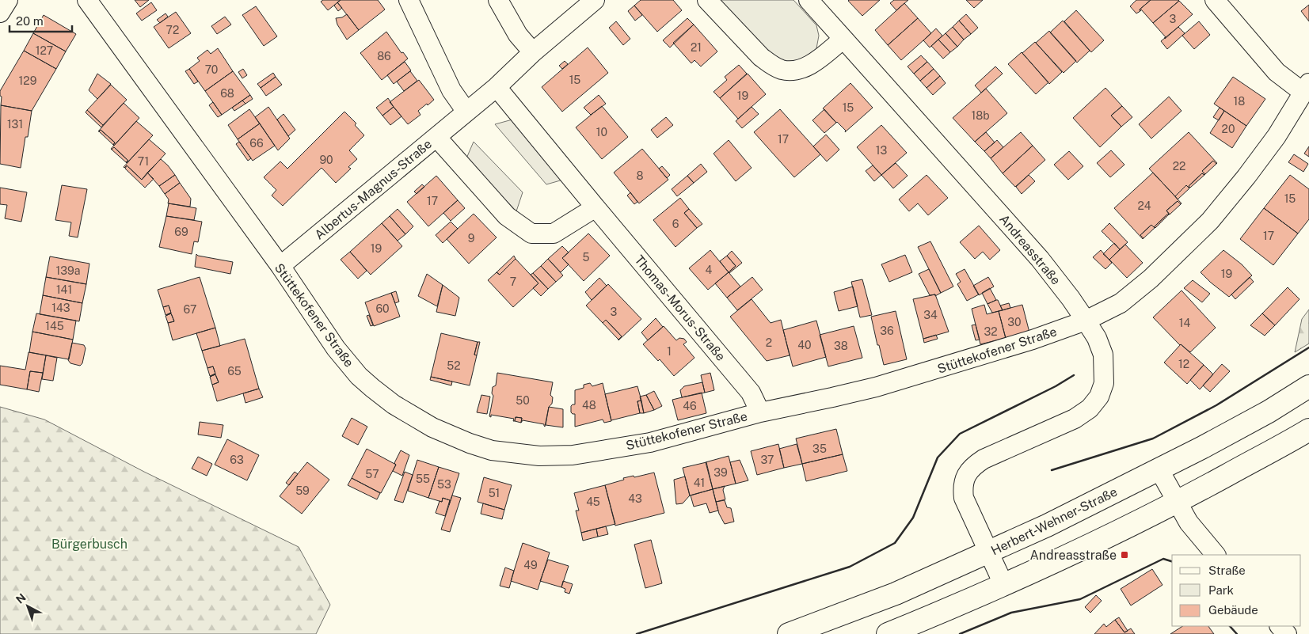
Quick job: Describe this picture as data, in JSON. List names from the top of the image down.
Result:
{
  "streets": {
    "main road": ["Herbert-Wehner-Straße"],
    "street": [
      "Albertus-Magnus-Straße",
      "Andreasstraße",
      "Thomas-Morus-Straße",
      "Stüttekofener Straße"
    ]
  },
  "crossings": [
    ["Albertus-Magnus-Straße", "Thomas-Morus-Straße"],
    ["Albertus-Magnus-Straße", "Stüttekofener Straße"],
    ["Andreasstraße", "Stüttekofener Straße"],
    ["Andreasstraße", "Herbert-Wehner-Straße"],
    ["Thomas-Morus-Straße", "Stüttekofener Straße"]
  ],
  "parks": ["Bürgerbusch"],
  "places": {
    "transit": ["Andreasstraße"]
  },
  "house_numbers": [
    "3",
    "72",
    "21",
    "127",
    "86",
    "70",
    "15",
    "129",
    "68",
    "19",
    "18",
    "15",
    "18b",
    "131",
    "20",
    "10",
    "17",
    "66",
    "13",
    "90",
    "71",
    "22",
    "8",
    "15",
    "17",
    "24",
    "6",
    "69",
    "17",
    "9",
    "19",
    "5",
    "4",
    "139a",
    "19",
    "7",
    "141",
    "143",
    "60",
    "67",
    "3",
    "34",
    "30",
    "14",
    "145",
    "36",
    "32",
    "2",
    "40",
    "38",
    "1",
    "12",
    "52",
    "65",
    "50",
    "48",
    "46",
    "35",
    "63",
    "37",
    "39",
    "57",
    "55",
    "41",
    "53",
    "59",
    "51",
    "43",
    "45",
    "49"
  ],
  "legend": ["Straße", "Park", "Gebäude"],
  "scale_bar": "20 m",
  "north": "top left"
}
